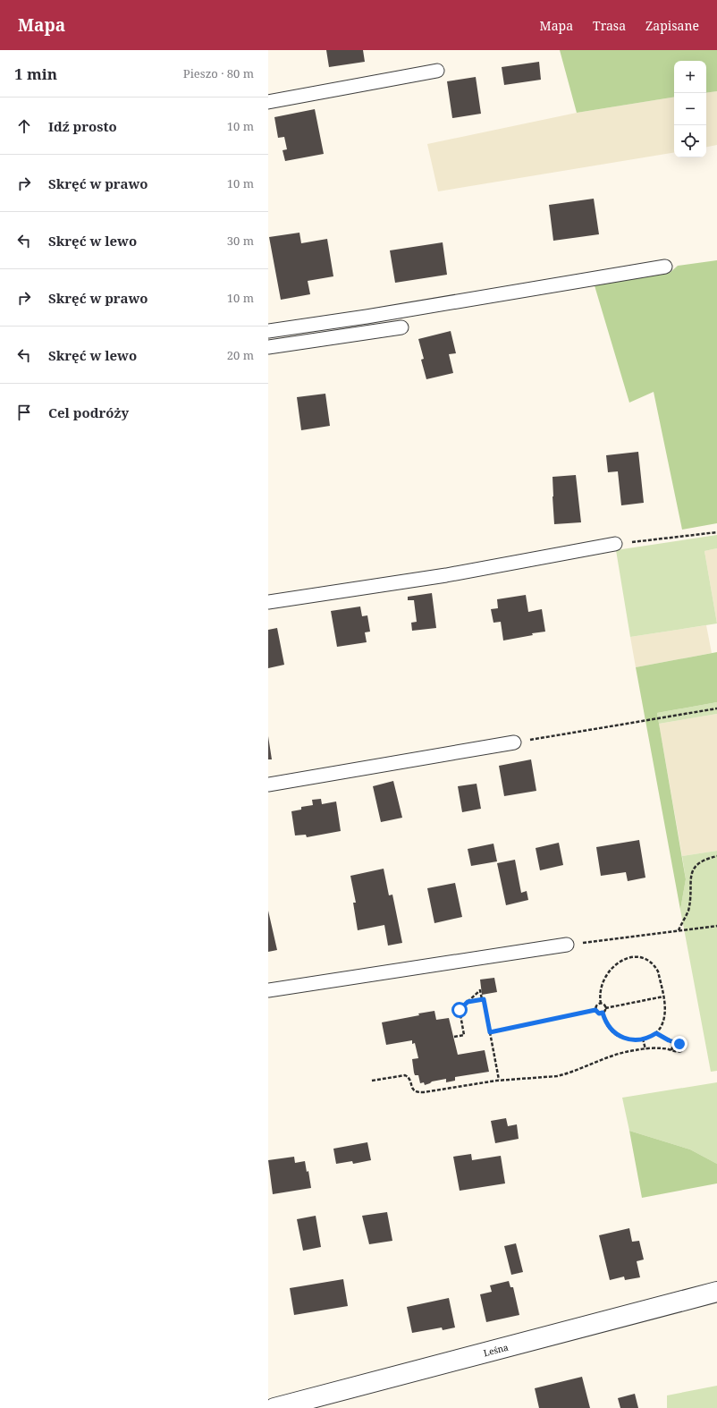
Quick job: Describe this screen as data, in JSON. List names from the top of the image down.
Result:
{
  "streets": {
    "street": ["Leśna"]
  },
  "page": {
    "header": "Mapa",
    "nav": ["Mapa", "Trasa", "Zapisane"],
    "heading": ["1 min", "Pieszo · 80 m"],
    "map_buttons": ["+", "−"],
    "list": [
      ["Idź prosto", "10 m"],
      ["Skręć w prawo", "10 m"],
      ["Skręć w lewo", "30 m"],
      ["Skręć w prawo", "10 m"],
      ["Skręć w lewo", "20 m"],
      "Cel podróży"
    ]
  }
}
